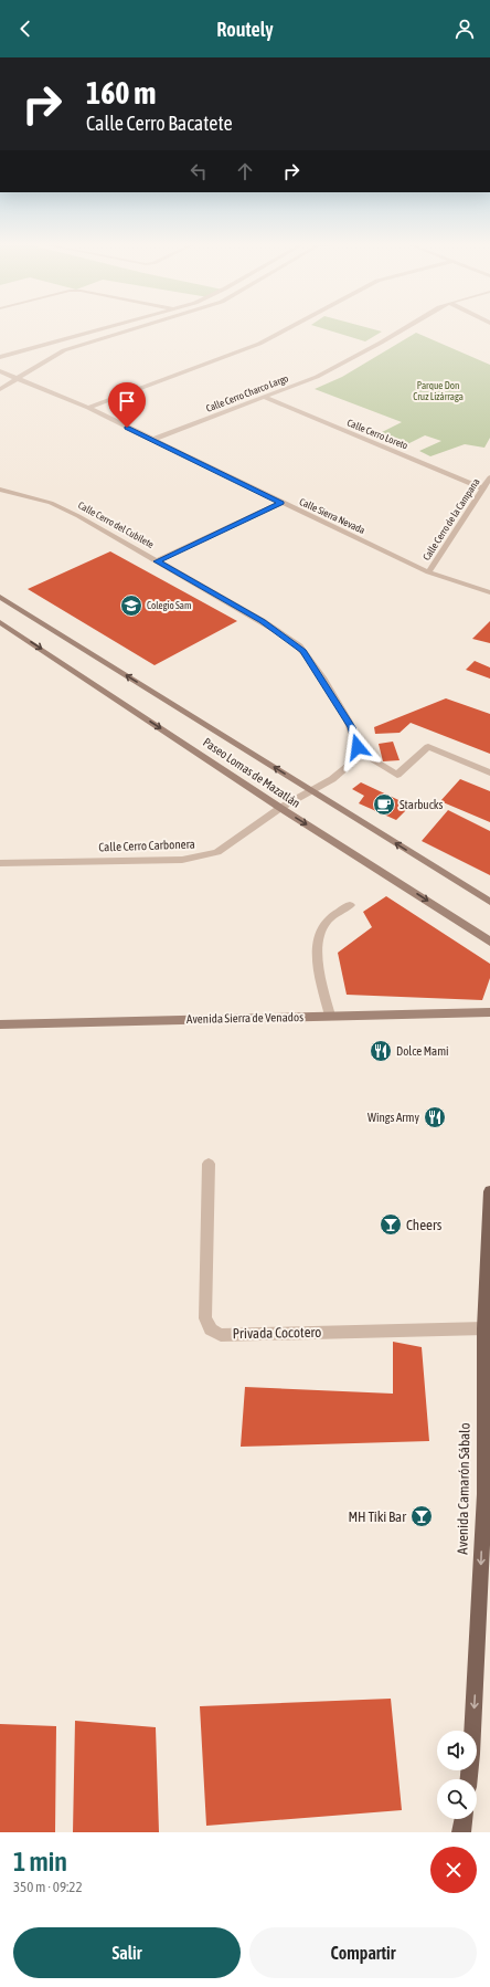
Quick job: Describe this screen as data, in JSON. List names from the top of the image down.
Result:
{
  "streets": {
    "main road": ["Avenida Camarón Sábalo"],
    "street": [
      "Calle Cerro Charco Largo",
      "Calle Cerro Loreto",
      "Calle Sierra Nevada",
      "Calle Cerro de la Campana",
      "Calle Cerro del Cubilete",
      "Paseo Lomas de Mazatlán",
      "Calle Cerro Carbonera",
      "Avenida Sierra de Venados",
      "Privada Cocotero"
    ]
  },
  "crossings": [
    ["Calle Cerro Charco Largo", "Calle Cerro Loreto"],
    ["Calle Cerro Charco Largo", "Calle Sierra Nevada"],
    ["Calle Cerro Loreto", "Calle Cerro de la Campana"],
    ["Calle Sierra Nevada", "Calle Cerro de la Campana"],
    ["Paseo Lomas de Mazatlán", "Calle Cerro Carbonera"],
    ["Privada Cocotero", "Avenida Camarón Sábalo"]
  ],
  "one_way": ["Avenida Camarón Sábalo"],
  "parks": ["Parque Don Cruz Lizárraga"],
  "places": {
    "school or university": ["Colegio Sam"],
    "cafe": ["Starbucks"],
    "restaurant": ["Dolce Mami", "Wings Army"],
    "bar": ["Cheers", "MH Tiki Bar"]
  },
  "page": {
    "header": "Routely",
    "turn": ["160 m", "Calle Cerro Bacatete"],
    "heading": ["1 min", "350 m · 09:22"],
    "buttons": ["Salir", "Compartir"]
  }
}
